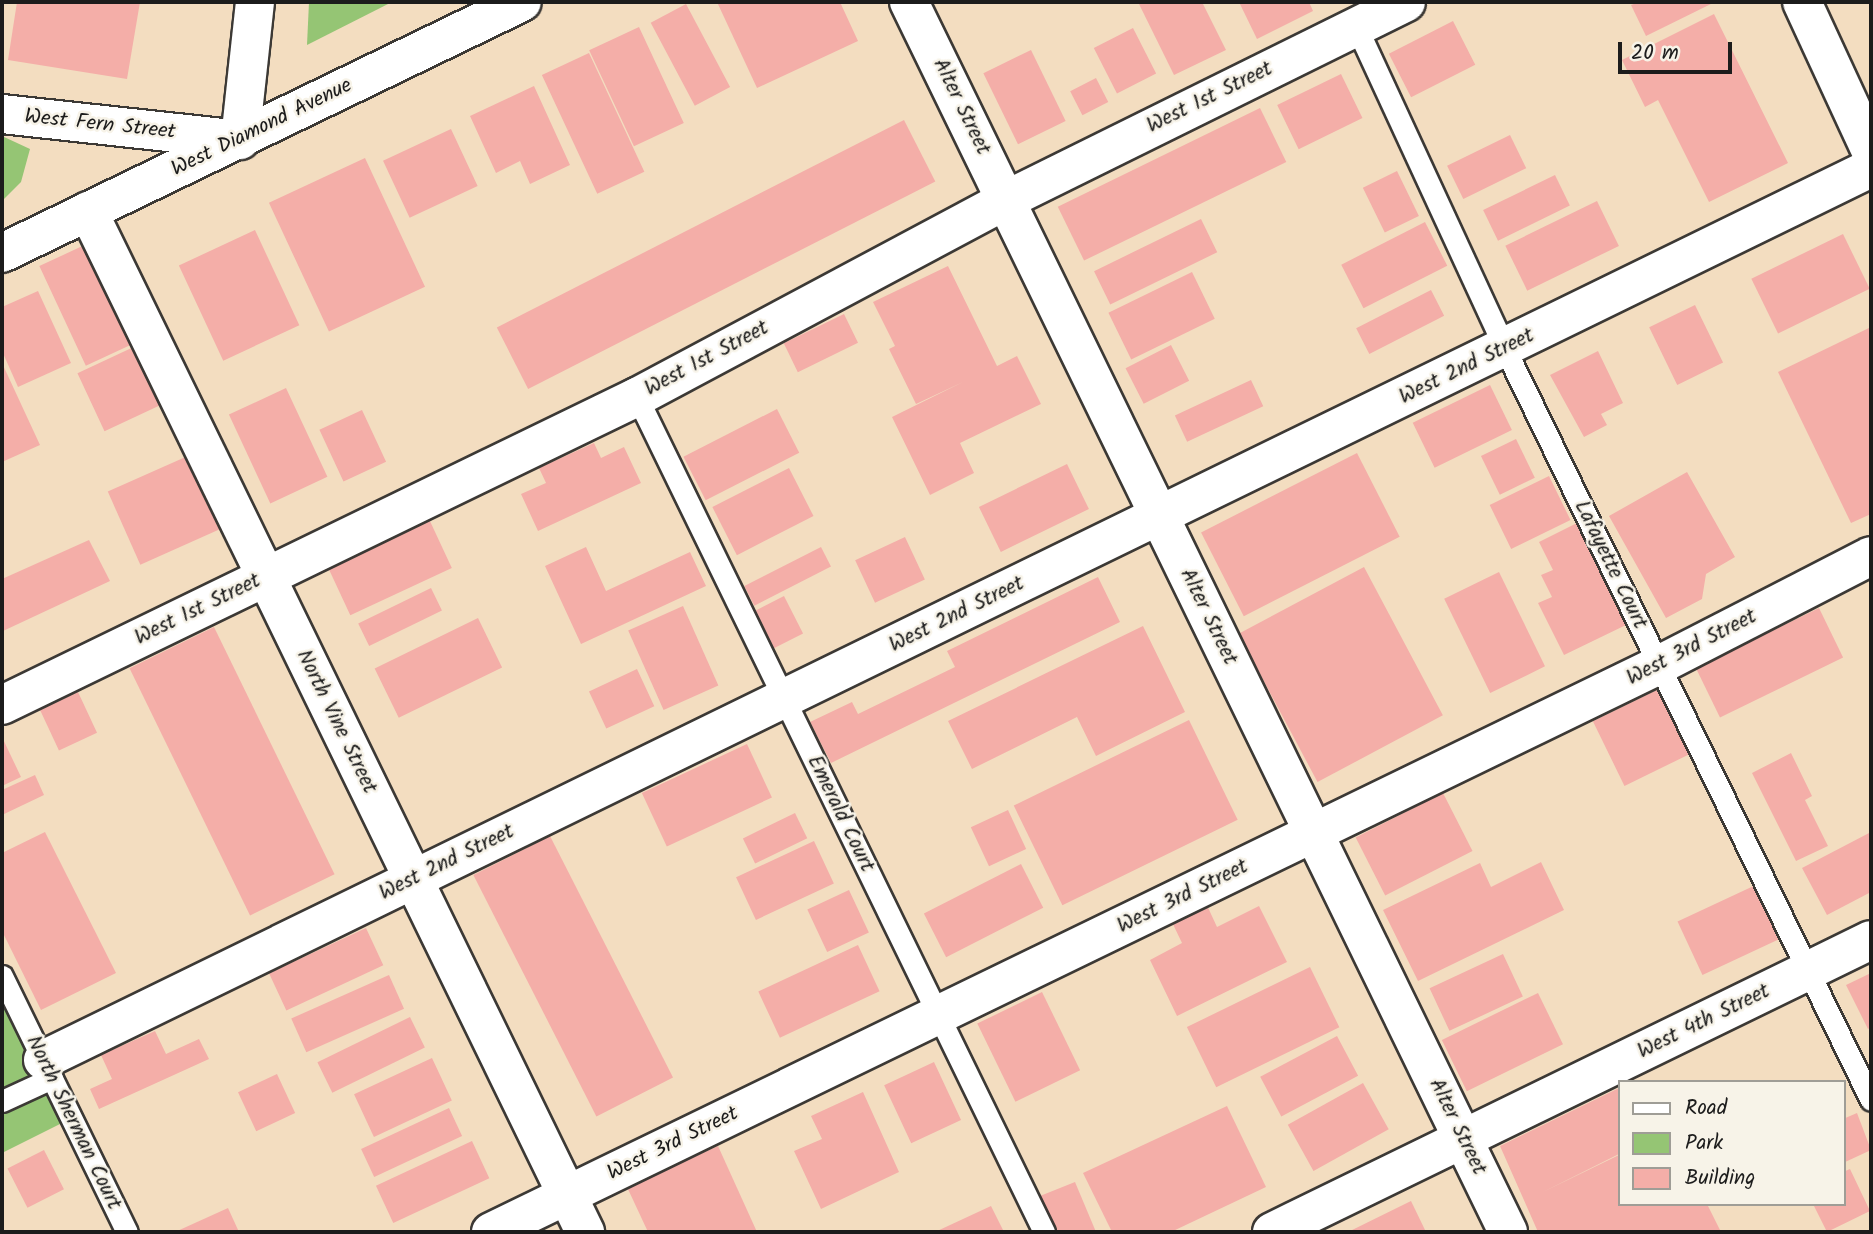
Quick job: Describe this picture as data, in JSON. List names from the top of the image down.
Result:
{
  "streets": {
    "street": [
      "West 1st Street",
      "Alter Street",
      "West Fern Street",
      "West Diamond Avenue",
      "West 2nd Street",
      "West 3rd Street",
      "North Vine Street",
      "West 4th Street"
    ],
    "lane": ["Lafayette Court", "Emerald Court", "North Sherman Court"]
  },
  "crossings": [
    ["West 1st Street", "Alter Street"],
    ["West 1st Street", "Lafayette Court"],
    ["West 1st Street", "North Vine Street"],
    ["West 1st Street", "Emerald Court"],
    ["Alter Street", "West 2nd Street"],
    ["Alter Street", "West 3rd Street"],
    ["Alter Street", "West 4th Street"],
    ["West Fern Street", "West Diamond Avenue"],
    ["West Diamond Avenue", "North Vine Street"],
    ["West 2nd Street", "Lafayette Court"],
    ["West 2nd Street", "North Vine Street"],
    ["West 2nd Street", "Emerald Court"],
    ["West 2nd Street", "North Sherman Court"],
    ["Lafayette Court", "West 3rd Street"],
    ["Lafayette Court", "West 4th Street"],
    ["West 3rd Street", "North Vine Street"],
    ["West 3rd Street", "Emerald Court"]
  ],
  "legend": ["Road", "Park", "Building"],
  "scale_bar": "20 m"
}
